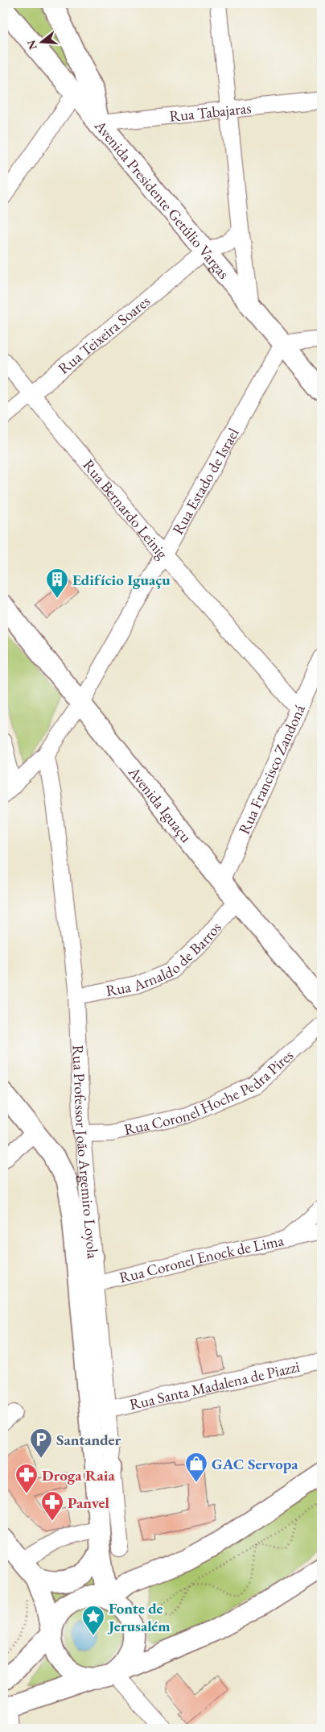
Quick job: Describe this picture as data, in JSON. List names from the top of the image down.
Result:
{
  "streets": {
    "main road": ["Avenida Presidente Getúlio Vargas", "Avenida Iguaçu", "Rua Professor João Argemiro Loyola"],
    "street": [
      "Rua Tabajaras",
      "Rua Teixeira Soares",
      "Rua Estado de Israel",
      "Rua Bernardo Leinig",
      "Rua Francisco Zandoná",
      "Rua Arnaldo de Barros",
      "Rua Coronel Hoche Pedra Pires",
      "Rua Coronel Enock de Lima",
      "Rua Santa Madalena de Piazzi"
    ]
  },
  "crossings": [
    ["Rua Tabajaras", "Avenida Presidente Getúlio Vargas"],
    ["Avenida Presidente Getúlio Vargas", "Rua Teixeira Soares"],
    ["Avenida Presidente Getúlio Vargas", "Rua Estado de Israel"],
    ["Rua Teixeira Soares", "Rua Bernardo Leinig"],
    ["Rua Estado de Israel", "Rua Bernardo Leinig"],
    ["Rua Estado de Israel", "Avenida Iguaçu"],
    ["Rua Estado de Israel", "Rua Professor João Argemiro Loyola"],
    ["Rua Bernardo Leinig", "Rua Francisco Zandoná"],
    ["Rua Francisco Zandoná", "Avenida Iguaçu"],
    ["Avenida Iguaçu", "Rua Arnaldo de Barros"],
    ["Rua Arnaldo de Barros", "Rua Professor João Argemiro Loyola"],
    ["Rua Coronel Hoche Pedra Pires", "Rua Professor João Argemiro Loyola"],
    ["Rua Professor João Argemiro Loyola", "Rua Coronel Enock de Lima"],
    ["Rua Professor João Argemiro Loyola", "Rua Santa Madalena de Piazzi"]
  ],
  "places": {
    "building": ["Edifício Iguaçu"],
    "parking": ["Santander"],
    "shop": ["GAC Servopa"],
    "pharmacy": ["Droga Raia", "Panvel"],
    "place": ["Fonte de Jerusalém"]
  },
  "north": "left"
}
